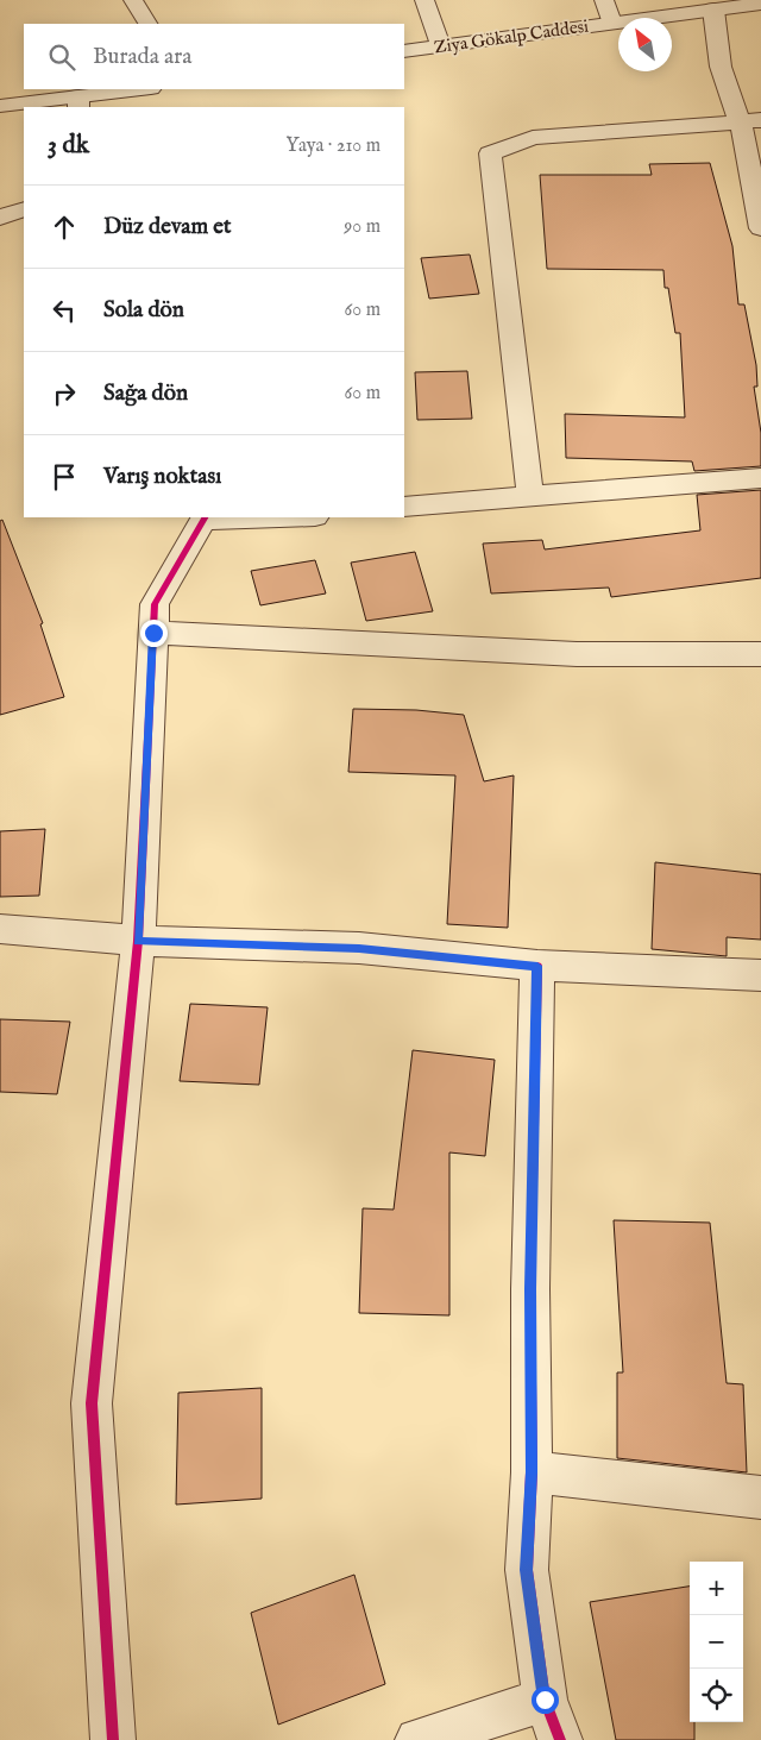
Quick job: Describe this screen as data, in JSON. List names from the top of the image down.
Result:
{
  "streets": {
    "street": ["Ziya Gökalp Caddesi"]
  },
  "north": "top left",
  "page": {
    "search": "Burada ara",
    "heading": ["3 dk", "Yaya · 210 m"],
    "list": [
      ["Düz devam et", "90 m"],
      ["Sola dön", "60 m"],
      ["Sağa dön", "60 m"],
      "Varış noktası"
    ],
    "map_buttons": ["+", "−"]
  }
}
